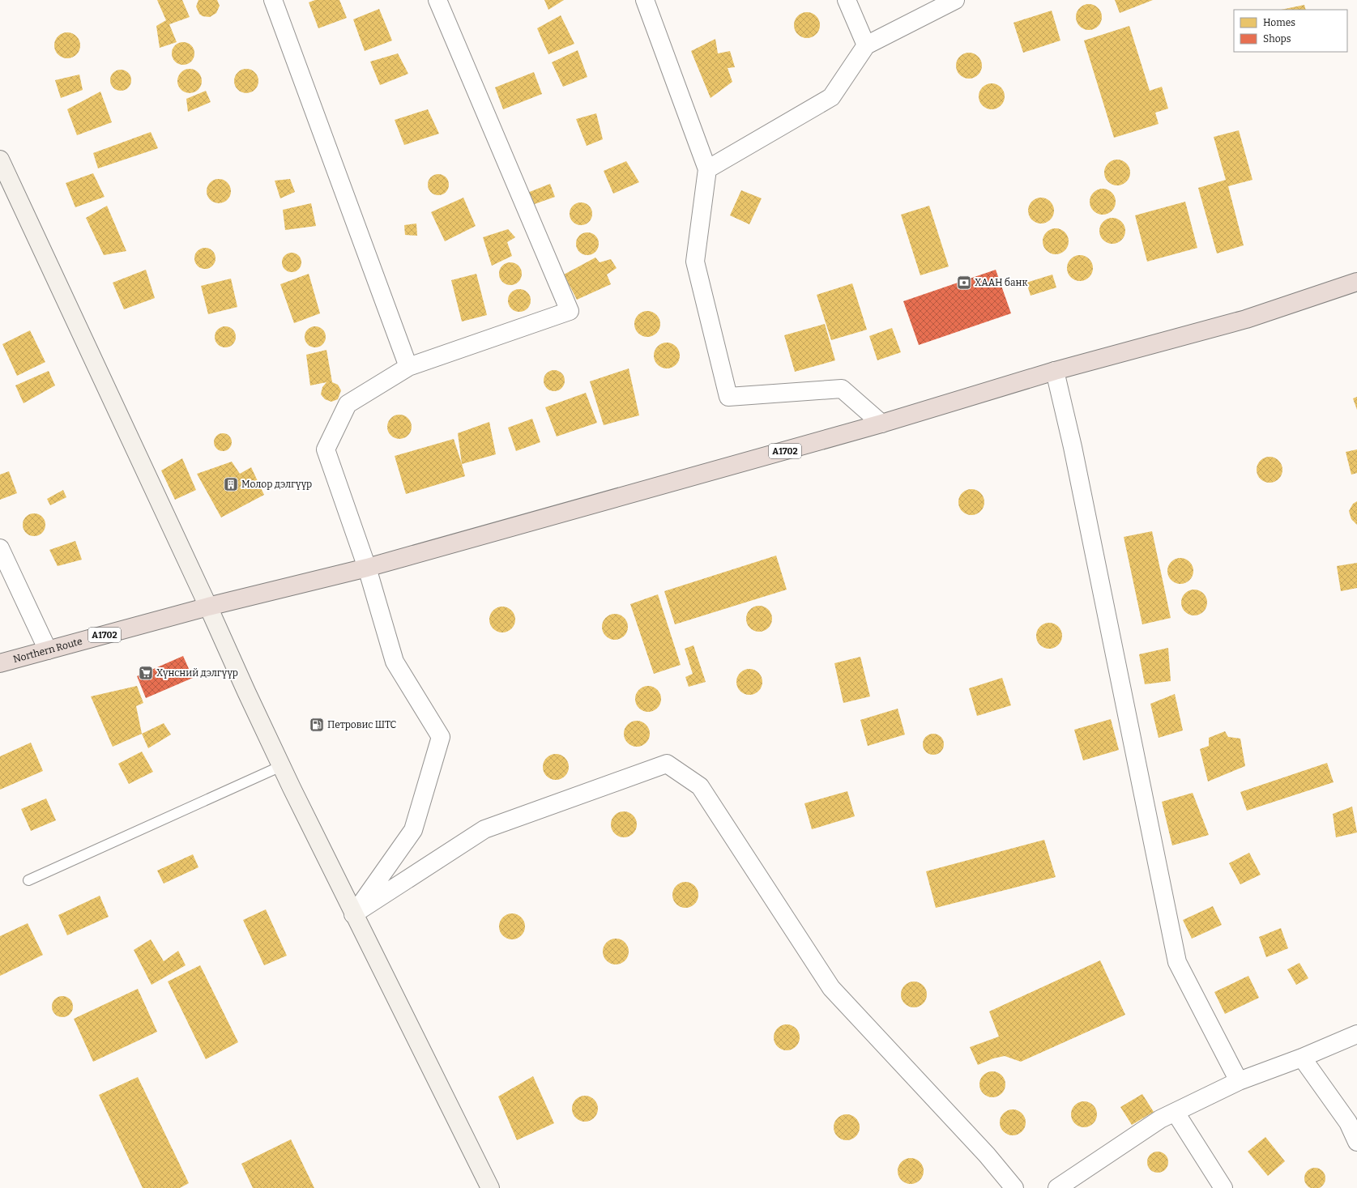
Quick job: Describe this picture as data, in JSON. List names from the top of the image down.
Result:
{
  "streets": {
    "highway": ["A1702", "Northern Route"]
  },
  "crossings": [
    ["A1702", "Northern Route"]
  ],
  "places": {
    "bank": ["ХААН банк"],
    "building": ["Молор дэлгүүр"],
    "supermarket": ["Хүнсний дэлгүүр"],
    "fuel station": ["Петровис ШТС"]
  },
  "legend": ["Homes", "Shops"]
}
